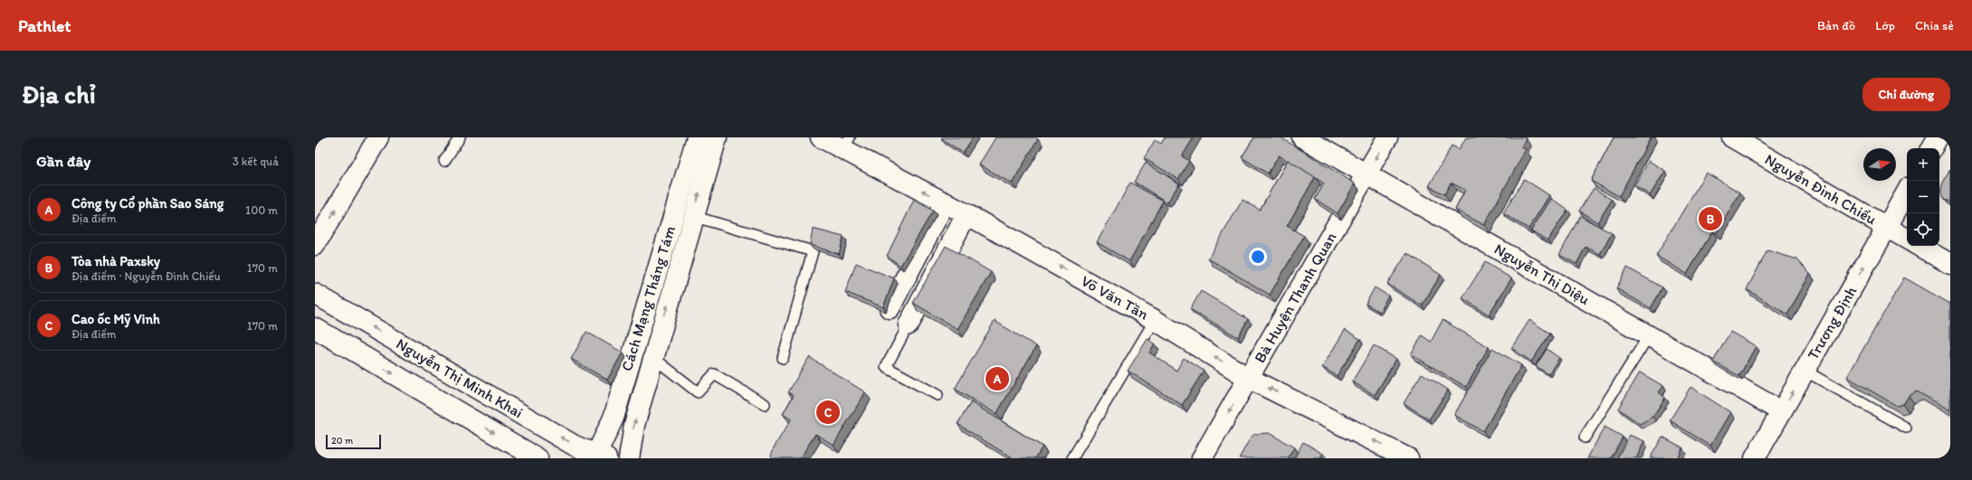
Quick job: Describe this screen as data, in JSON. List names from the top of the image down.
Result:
{
  "streets": {
    "main road": [
      "Nguyễn Đình Chiểu",
      "Nguyễn Thị Diệu",
      "Võ Văn Tần",
      "Bà Huyện Thanh Quan",
      "Cách Mạng Tháng Tám",
      "Trương Định",
      "Nguyễn Thị Minh Khai"
    ]
  },
  "crossings": [
    ["Nguyễn Đình Chiểu", "Trương Định"],
    ["Nguyễn Thị Diệu", "Bà Huyện Thanh Quan"],
    ["Nguyễn Thị Diệu", "Trương Định"],
    ["Võ Văn Tần", "Bà Huyện Thanh Quan"],
    ["Cách Mạng Tháng Tám", "Nguyễn Thị Minh Khai"]
  ],
  "one_way": ["Võ Văn Tần", "Bà Huyện Thanh Quan", "Trương Định"],
  "scale_bar": "20 m",
  "north": "right",
  "page": {
    "header": "Pathlet",
    "nav": ["Bản đồ", "Lớp", "Chia sẻ"],
    "buttons": "Chỉ đường",
    "title": "Địa chỉ",
    "heading": ["Gần đây", "3 kết quả"],
    "map_buttons": ["+", "−"],
    "list": [
      {
        "mark": "A",
        "name": "Công ty Cổ phần Sao Sáng",
        "note": "Địa điểm",
        "value": "100 m"
      },
      {
        "mark": "B",
        "name": "Tòa nhà Paxsky",
        "note": "Địa điểm · Nguyễn Đình Chiểu",
        "value": "170 m"
      },
      {
        "mark": "C",
        "name": "Cao ốc Mỹ Vinh",
        "note": "Địa điểm",
        "value": "170 m"
      }
    ],
    "pins": ["B", "A", "C"],
    "scale": "20 m"
  }
}
